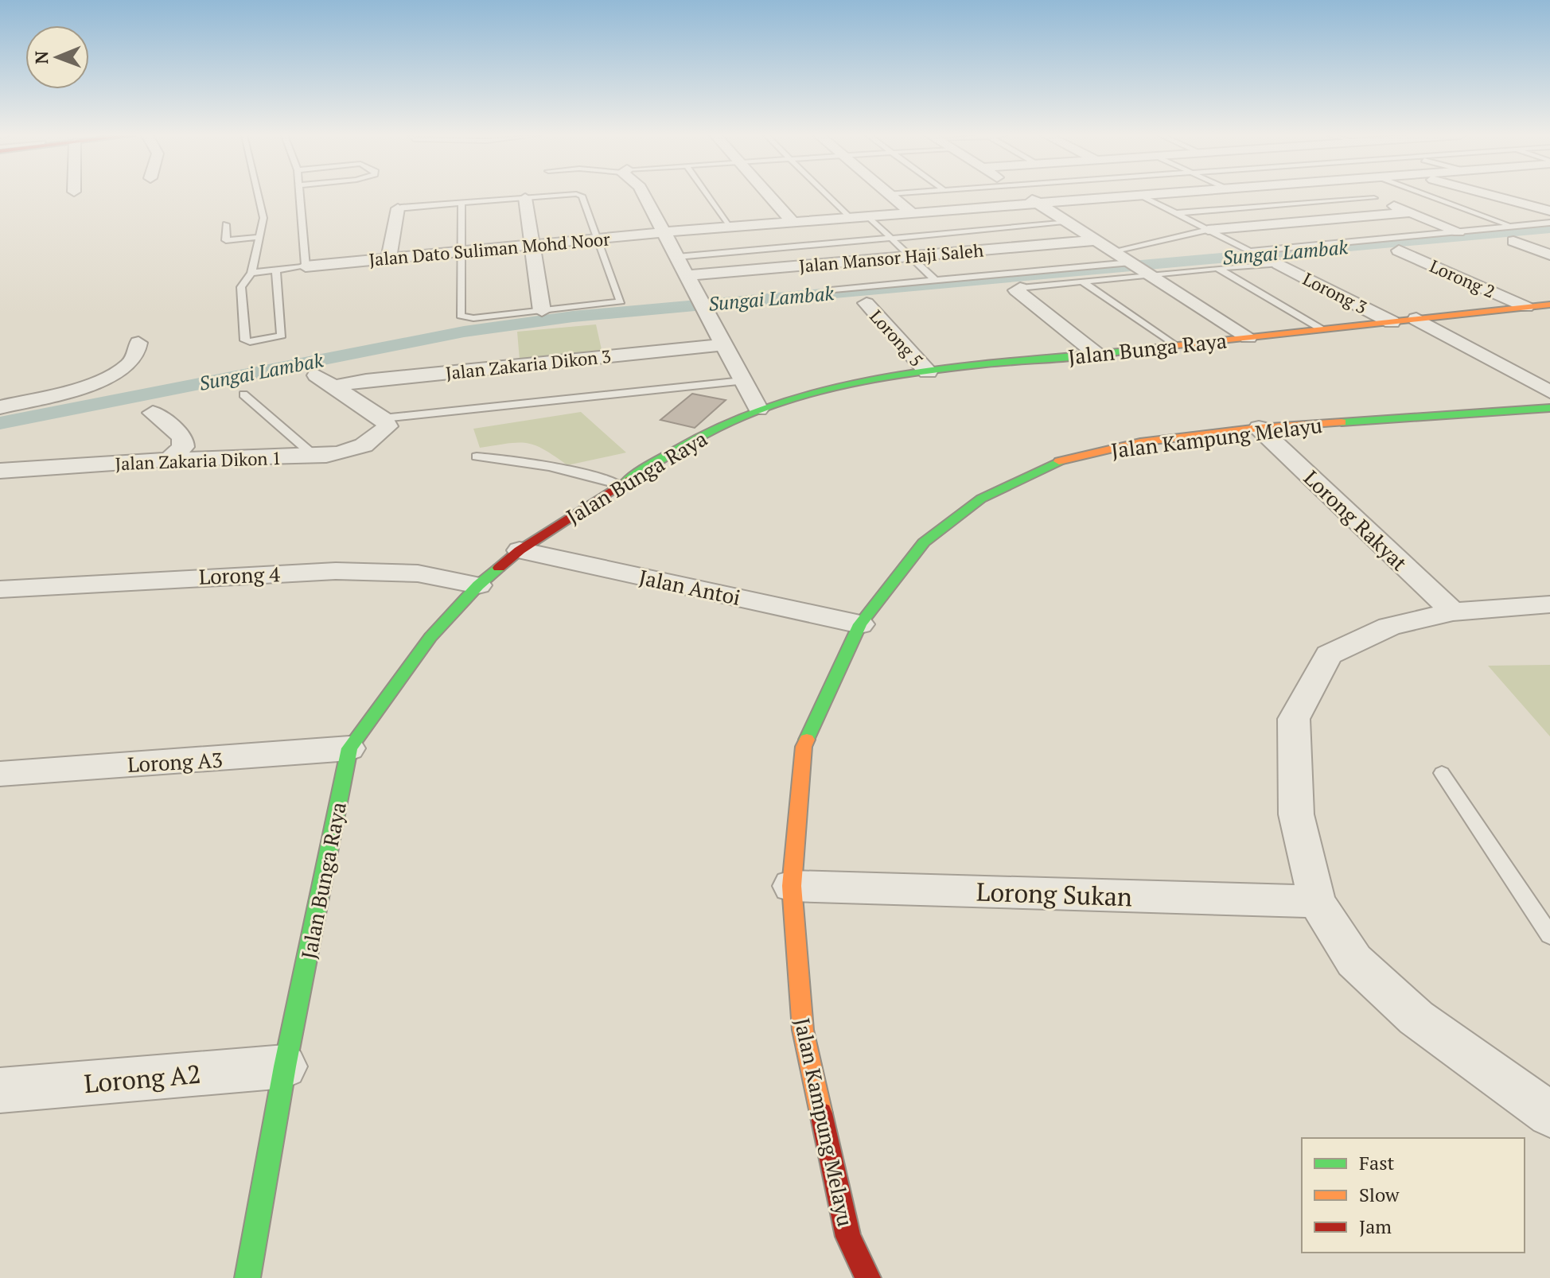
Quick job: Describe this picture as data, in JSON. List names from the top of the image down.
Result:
{
  "streets": {
    "street": [
      "Jalan Dato Suliman Mohd Noor",
      "Jalan Mansor Haji Saleh",
      "Lorong 2",
      "Lorong 3",
      "Lorong 5",
      "Jalan Bunga Raya",
      "Jalan Zakaria Dikon 3",
      "Jalan Kampung Melayu",
      "Jalan Zakaria Dikon 1",
      "Lorong Rakyat",
      "Lorong 4",
      "Jalan Antoi",
      "Lorong A3",
      "Lorong Sukan",
      "Lorong A2"
    ]
  },
  "crossings": [
    ["Lorong 2", "Jalan Bunga Raya"],
    ["Lorong 3", "Jalan Bunga Raya"],
    ["Lorong 5", "Jalan Bunga Raya"],
    ["Jalan Bunga Raya", "Lorong 4"],
    ["Jalan Bunga Raya", "Jalan Antoi"],
    ["Jalan Bunga Raya", "Lorong A3"],
    ["Jalan Bunga Raya", "Lorong A2"],
    ["Jalan Zakaria Dikon 3", "Jalan Zakaria Dikon 1"],
    ["Jalan Kampung Melayu", "Lorong Rakyat"],
    ["Jalan Kampung Melayu", "Jalan Antoi"],
    ["Jalan Kampung Melayu", "Lorong Sukan"]
  ],
  "water": ["Sungai Lambak"],
  "legend": ["Fast", "Slow", "Jam"],
  "north": "left"
}
